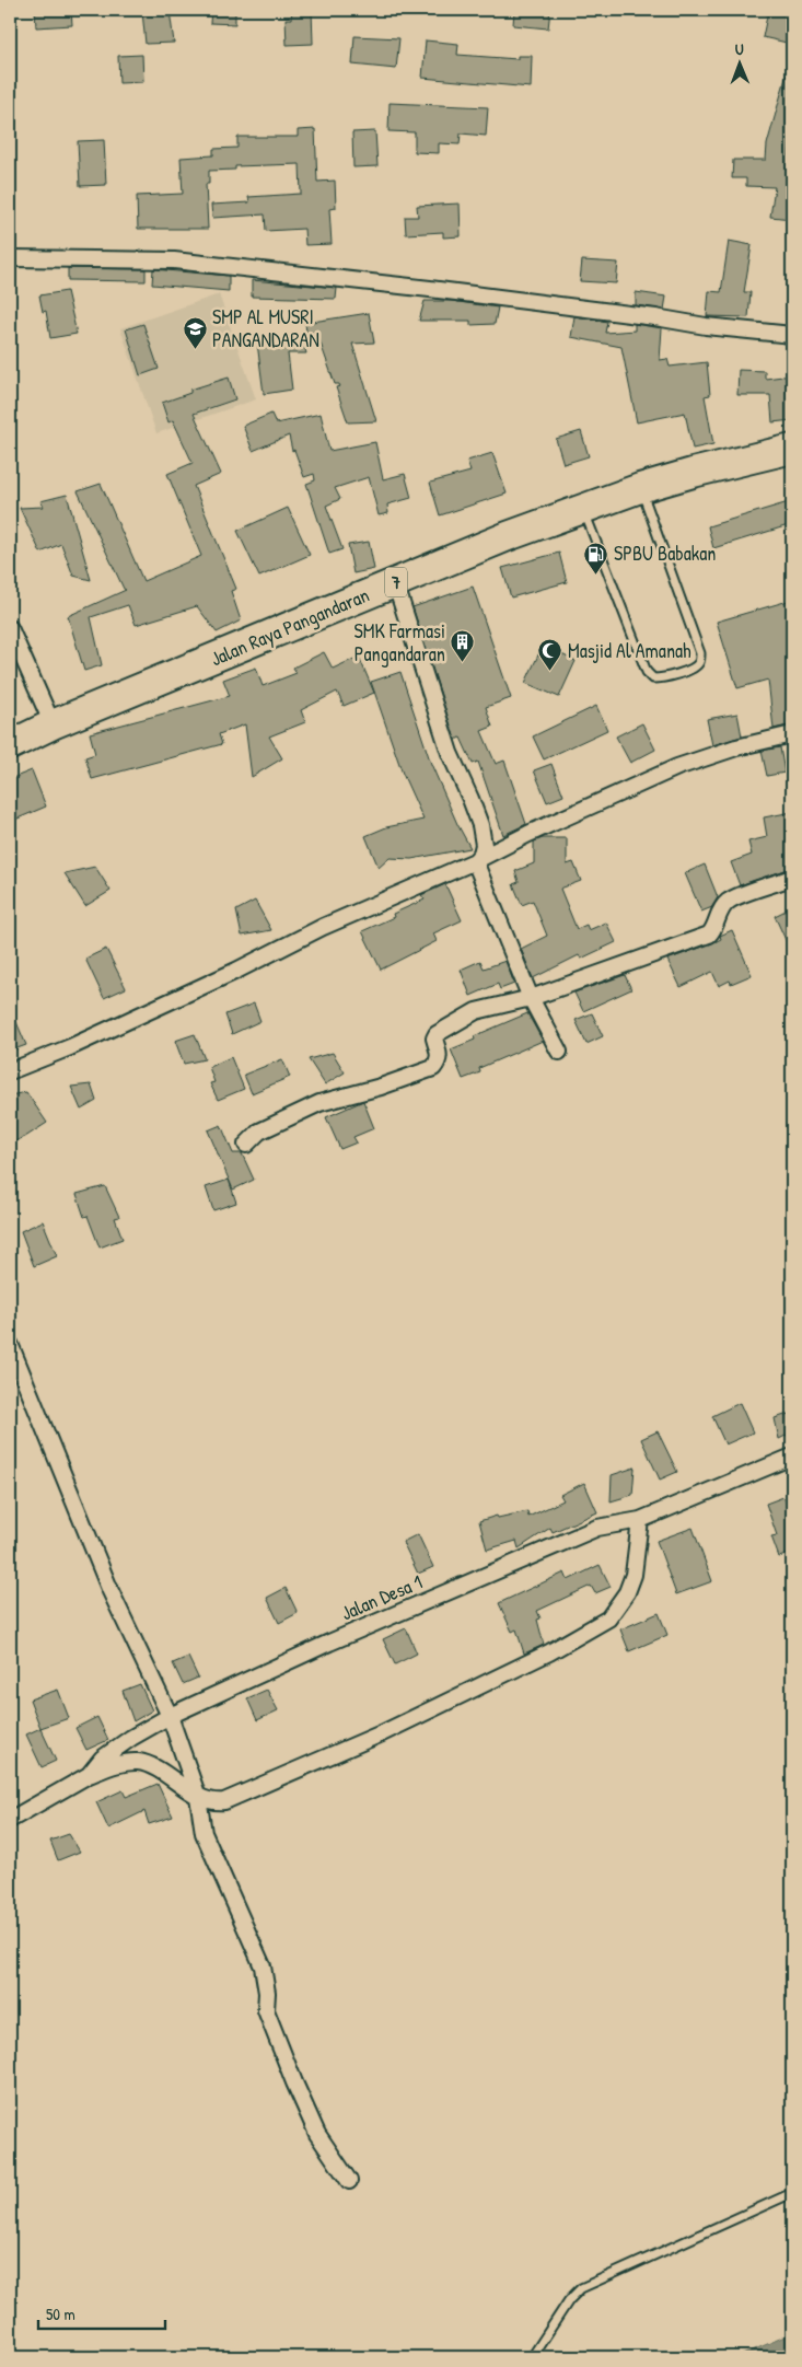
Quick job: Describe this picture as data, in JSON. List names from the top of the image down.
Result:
{
  "streets": {
    "highway": ["7", "Jalan Raya Pangandaran"],
    "street": ["Jalan Desa 1"]
  },
  "places": {
    "school or university": ["SMP AL MUSRI PANGANDARAN"],
    "fuel station": ["SPBU Babakan"],
    "building": ["SMK Farmasi Pangandaran"],
    "mosque": ["Masjid Al Amanah"]
  },
  "scale_bar": "50 m",
  "north": "top"
}
